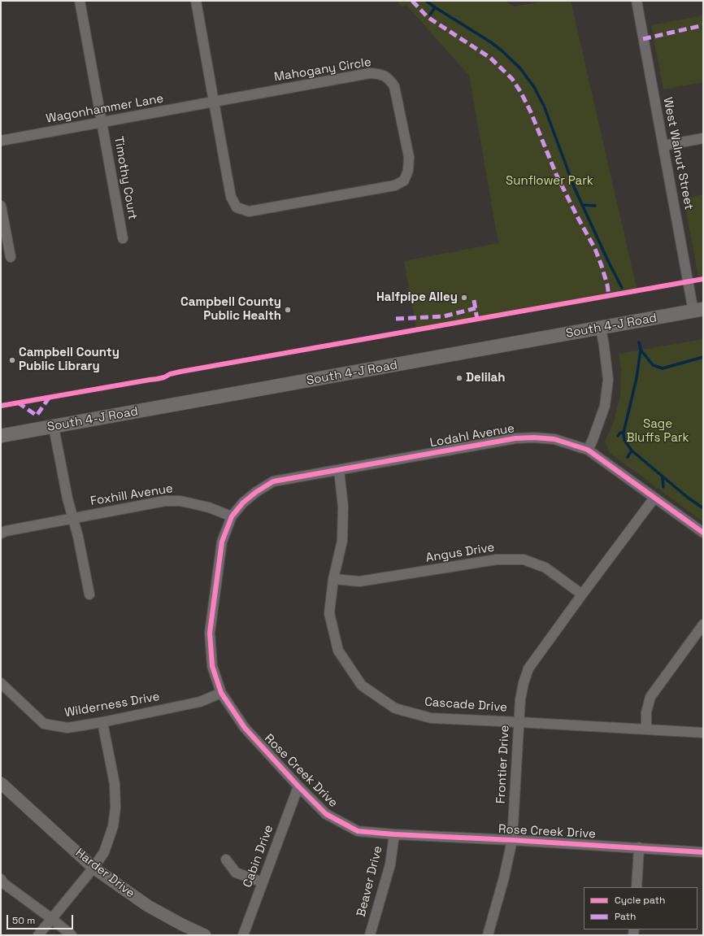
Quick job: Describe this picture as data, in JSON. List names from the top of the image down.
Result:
{
  "streets": {
    "main road": ["South 4-J Road"],
    "street": [
      "Mahogany Circle",
      "Wagonhammer Lane",
      "West Walnut Street",
      "Timothy Court",
      "Lodahl Avenue",
      "Foxhill Avenue",
      "Angus Drive",
      "Wilderness Drive",
      "Cascade Drive",
      "Frontier Drive",
      "Rose Creek Drive",
      "Cabin Drive",
      "Harder Drive",
      "Beaver Drive"
    ]
  },
  "crossings": [
    ["Mahogany Circle", "Wagonhammer Lane"],
    ["Wagonhammer Lane", "Timothy Court"],
    ["West Walnut Street", "South 4-J Road"],
    ["Lodahl Avenue", "Foxhill Avenue"],
    ["Lodahl Avenue", "Cascade Drive"],
    ["Lodahl Avenue", "Frontier Drive"],
    ["Lodahl Avenue", "Rose Creek Drive"],
    ["Foxhill Avenue", "Rose Creek Drive"],
    ["Angus Drive", "Cascade Drive"],
    ["Angus Drive", "Frontier Drive"],
    ["Wilderness Drive", "Rose Creek Drive"],
    ["Cascade Drive", "Frontier Drive"],
    ["Frontier Drive", "Rose Creek Drive"],
    ["Rose Creek Drive", "Cabin Drive"],
    ["Rose Creek Drive", "Beaver Drive"]
  ],
  "parks": ["Sunflower Park", "Sage Bluffs Park"],
  "places": [
    "Halfpipe Alley",
    "Campbell County Public Health",
    "Campbell County Public Library",
    "Delilah"
  ],
  "legend": ["Cycle path", "Path"],
  "scale_bar": "50 m"
}
